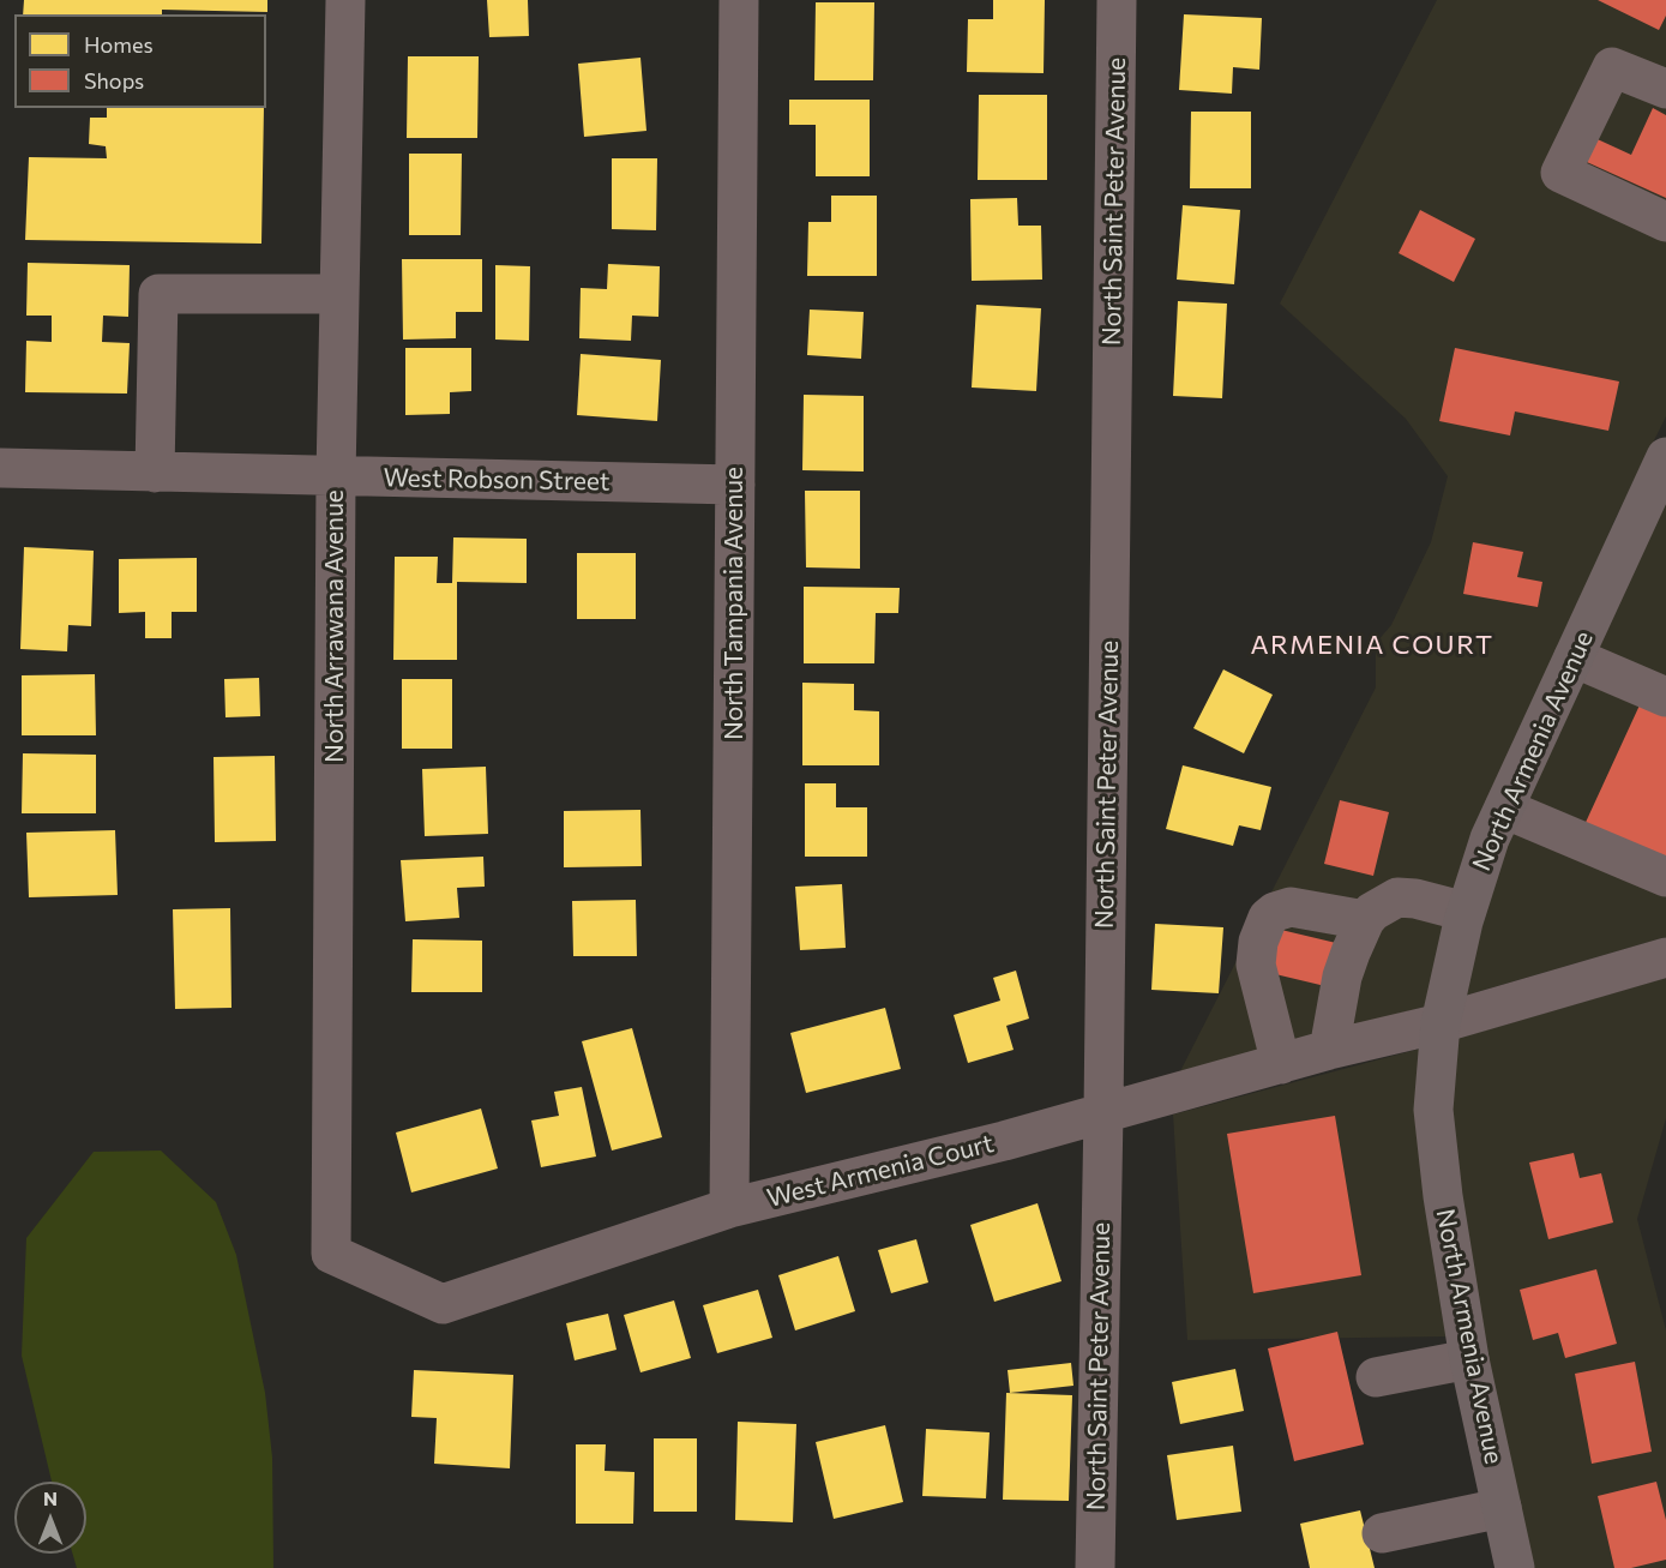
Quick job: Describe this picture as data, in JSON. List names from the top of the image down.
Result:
{
  "streets": {
    "main road": ["North Armenia Avenue"],
    "street": [
      "North Saint Peter Avenue",
      "West Robson Street",
      "North Tampania Avenue",
      "North Arrawana Avenue",
      "West Armenia Court"
    ]
  },
  "crossings": [
    ["North Saint Peter Avenue", "West Armenia Court"],
    ["West Robson Street", "North Tampania Avenue"],
    ["West Robson Street", "North Arrawana Avenue"],
    ["North Tampania Avenue", "West Armenia Court"],
    ["North Arrawana Avenue", "West Armenia Court"],
    ["North Armenia Avenue", "West Armenia Court"]
  ],
  "districts": ["ARMENIA COURT"],
  "legend": ["Homes", "Shops"],
  "north": "top"
}
